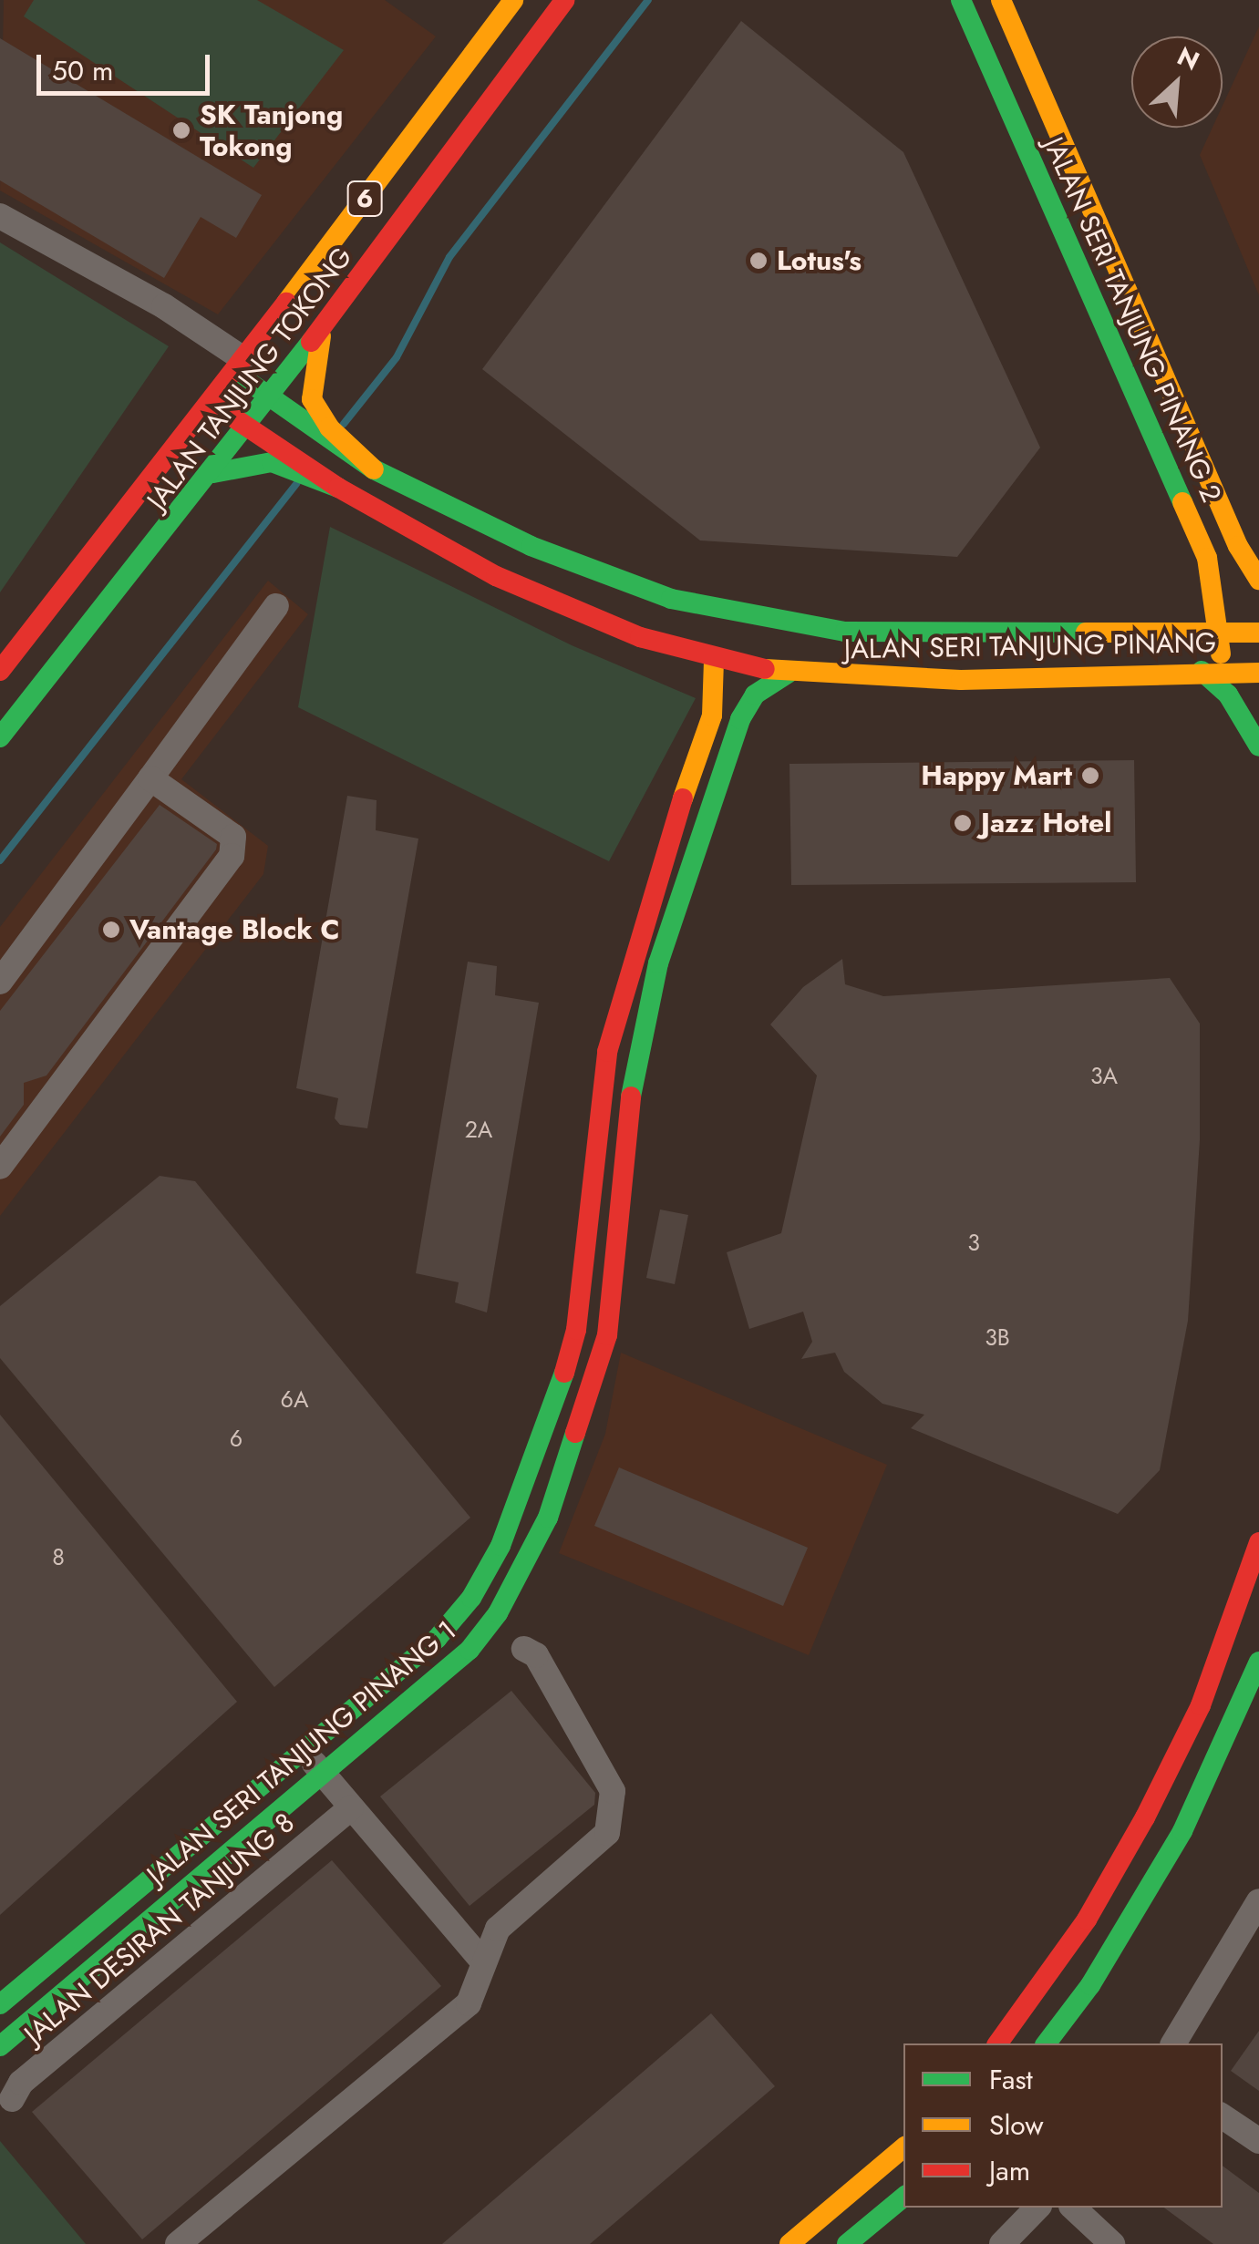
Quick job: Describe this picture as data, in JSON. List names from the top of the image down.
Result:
{
  "streets": {
    "street": [
      "6",
      "JALAN SERI TANJUNG PINANG 2",
      "JALAN TANJUNG TOKONG",
      "JALAN SERI TANJUNG PINANG",
      "JALAN SERI TANJUNG PINANG 1",
      "JALAN DESIRAN TANJUNG 8"
    ]
  },
  "crossings": [
    ["JALAN SERI TANJUNG PINANG 2", "JALAN SERI TANJUNG PINANG"],
    ["JALAN SERI TANJUNG PINANG", "JALAN SERI TANJUNG PINANG 1"]
  ],
  "places": [
    "SK Tanjong Tokong",
    "Lotus's",
    "Happy Mart",
    "Jazz Hotel",
    "Vantage Block C"
  ],
  "house_numbers": [
    "3A",
    "2A",
    "3",
    "3B",
    "6A",
    "6",
    "8"
  ],
  "legend": ["Fast", "Slow", "Jam"],
  "scale_bar": "50 m",
  "north": "top right"
}
